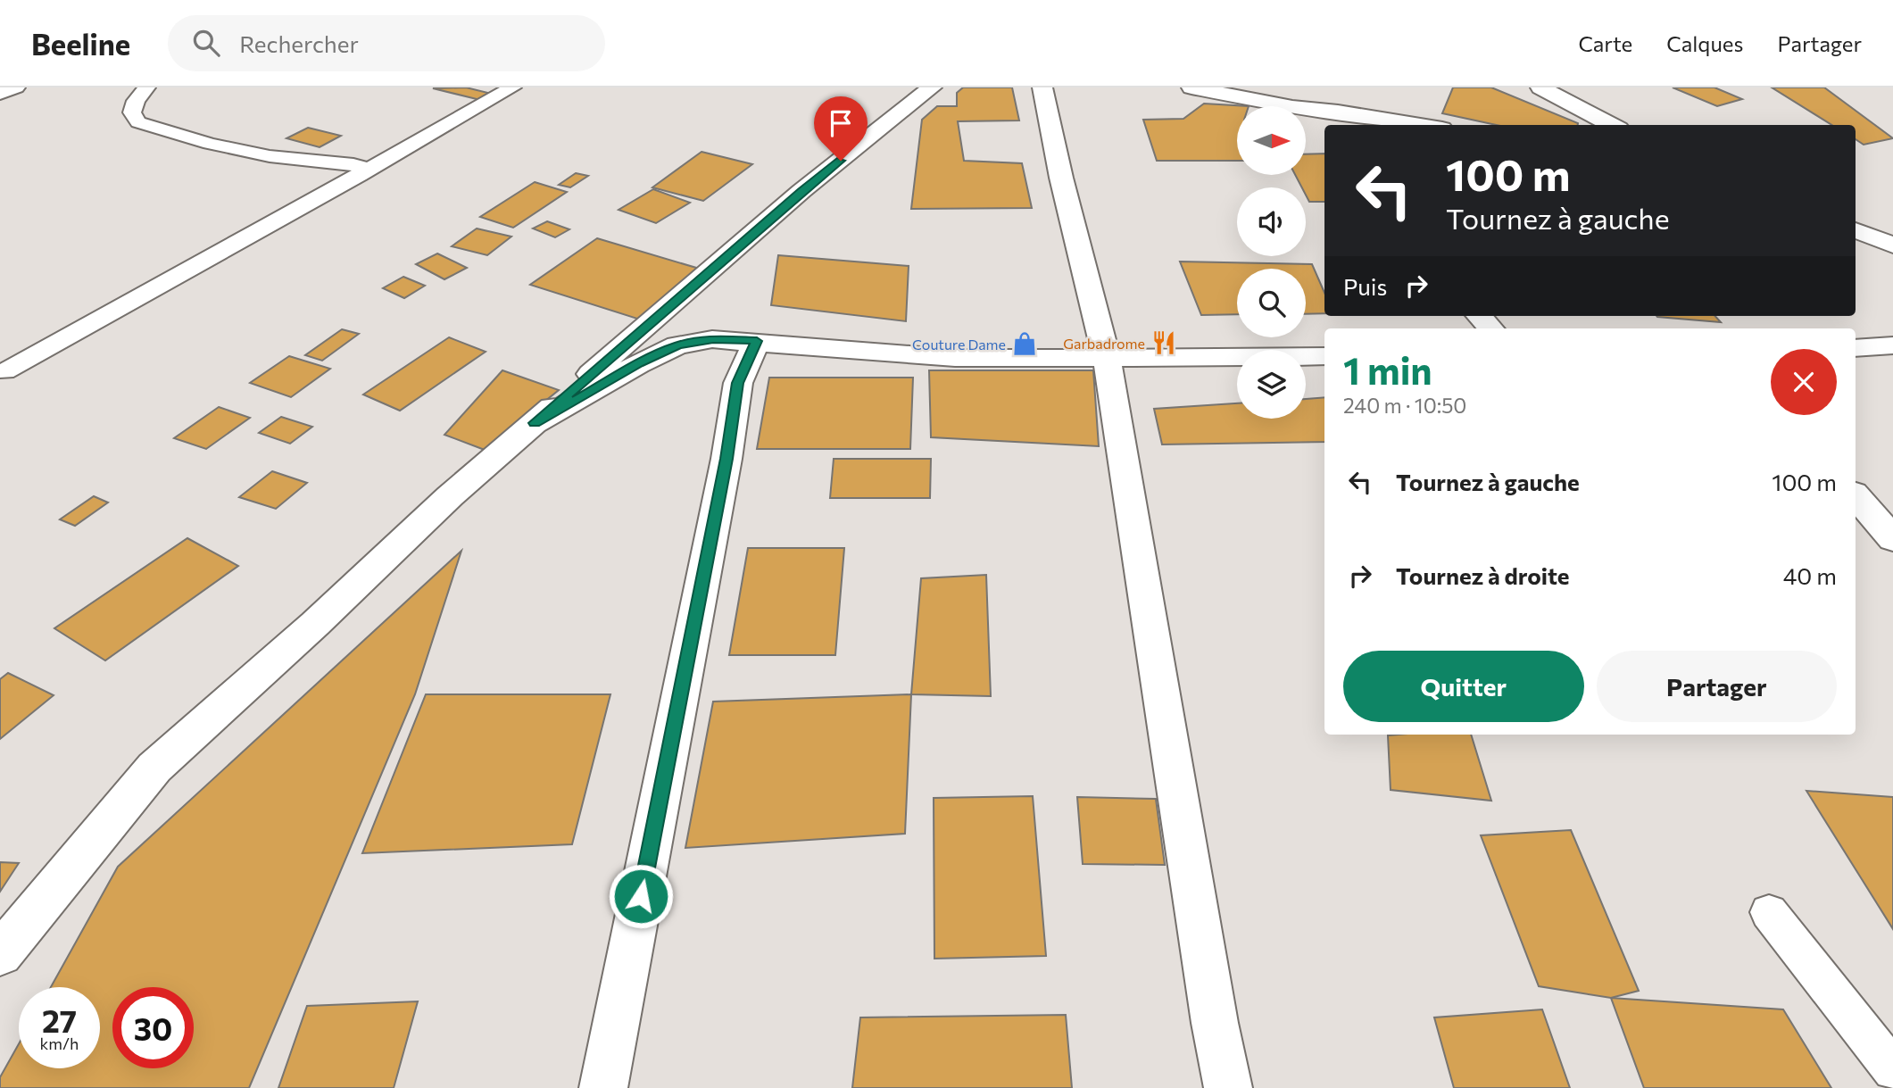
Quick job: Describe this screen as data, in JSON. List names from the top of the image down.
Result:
{
  "places": {
    "restaurant": ["Garbadrome"],
    "shop": ["Couture Dame"]
  },
  "north": "right",
  "page": {
    "header": "Beeline",
    "search": "Rechercher",
    "nav": ["Carte", "Calques", "Partager"],
    "turn": ["100 m", "Tournez à gauche"],
    "then": "Puis",
    "heading": ["1 min", "240 m · 10:50"],
    "list": [
      {
        "name": "Tournez à gauche",
        "value": "100 m"
      },
      {
        "name": "Tournez à droite",
        "value": "40 m"
      }
    ],
    "buttons": ["Quitter", "Partager"],
    "speed": "27 km/h",
    "limit": "30"
  }
}
